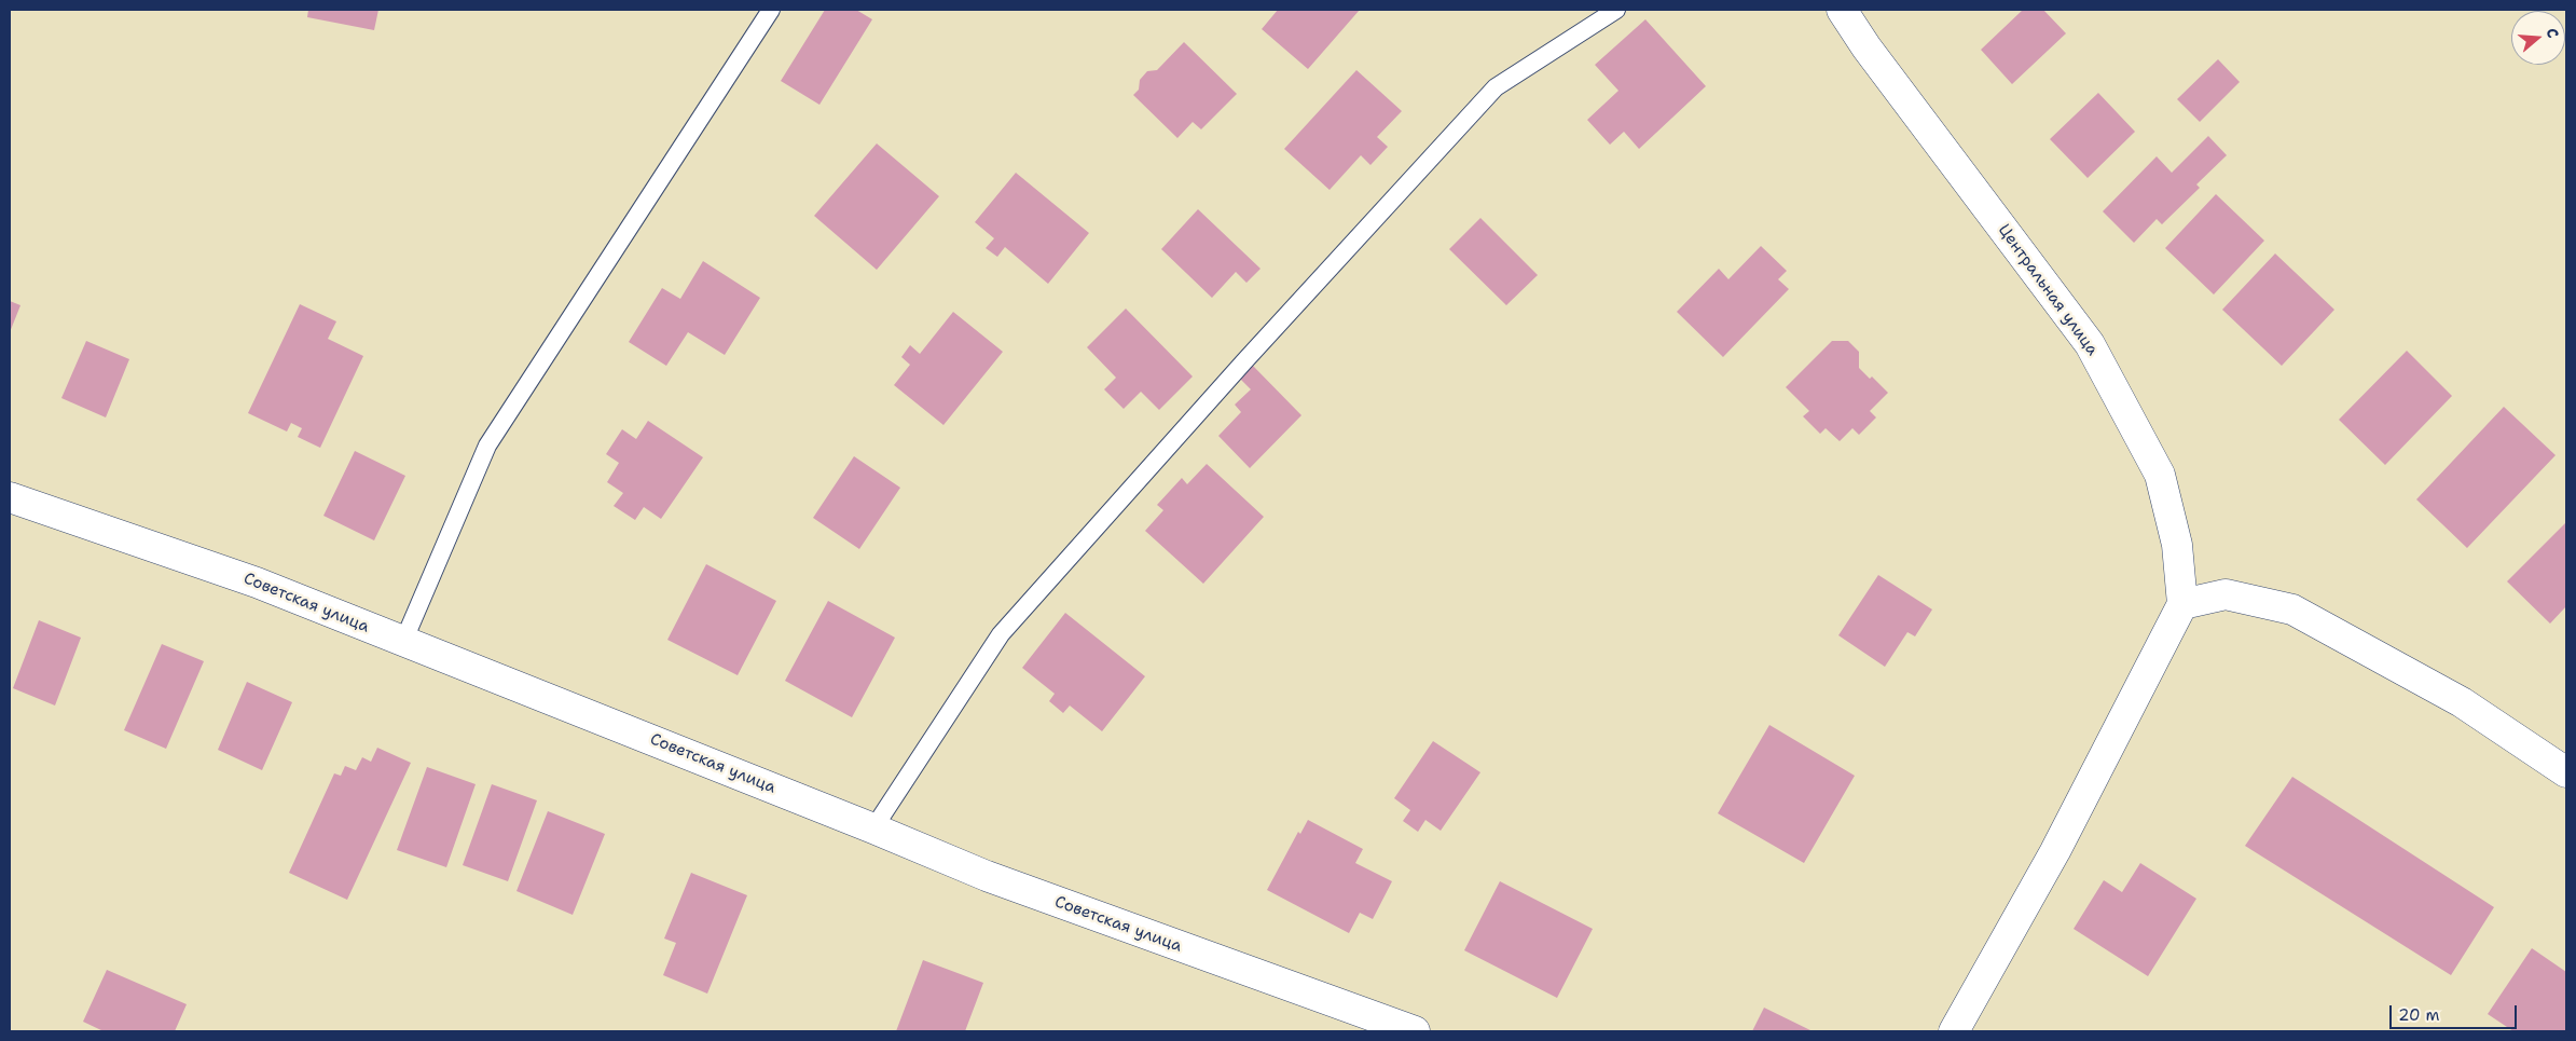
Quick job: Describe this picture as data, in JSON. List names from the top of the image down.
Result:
{
  "streets": {
    "street": ["Центральная улица", "Советская улица"]
  },
  "scale_bar": "20 m",
  "north": "right"
}
